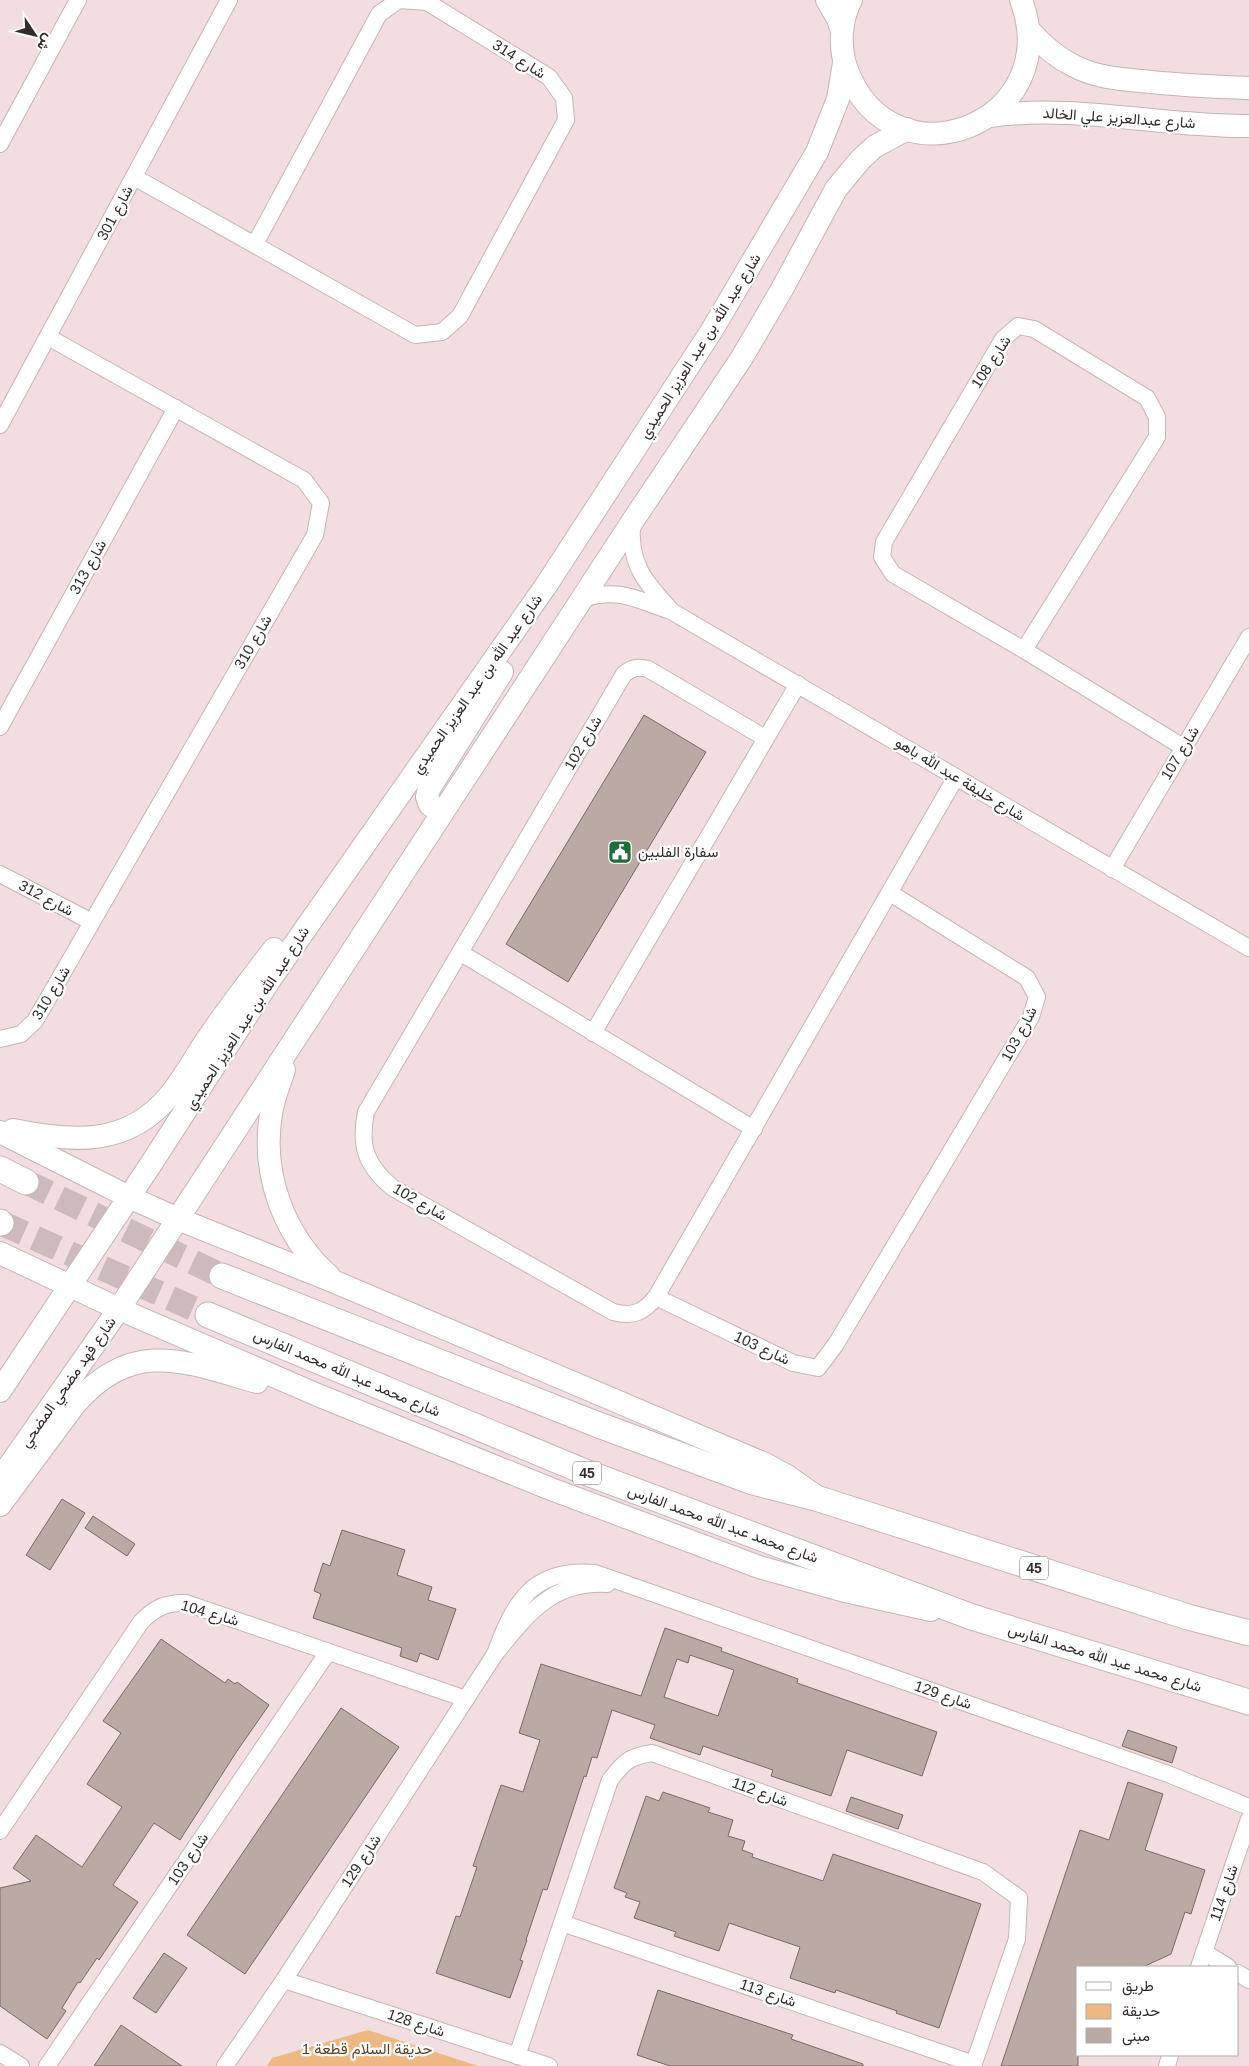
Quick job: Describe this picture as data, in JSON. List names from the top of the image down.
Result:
{
  "streets": {
    "main road": ["شارع محمد عبد الله محمد الفارس", "45"],
    "street": [
      "شارع 314",
      "شارع عبدالعزيز علي الخالد",
      "شارع 301",
      "شارع عبد الله بن عبد العزيز الحميدي",
      "شارع 108",
      "شارع 313",
      "شارع 310",
      "شارع 102",
      "شارع 107",
      "شارع خليفة عبد الله باهو",
      "شارع 312",
      "شارع 103",
      "شارع فهد مضحي المضحي",
      "شارع 104",
      "شارع 129",
      "شارع 112",
      "شارع 114",
      "شارع 113",
      "شارع 128"
    ]
  },
  "crossings": [
    ["شارع 314", "شارع 301"],
    ["شارع 301", "شارع 310"],
    ["شارع 108", "شارع 107"],
    ["شارع 313", "شارع 310"],
    ["شارع 310", "شارع 312"],
    ["شارع 102", "شارع 103"],
    ["شارع 107", "شارع خليفة عبد الله باهو"],
    ["شارع 103", "شارع 104"],
    ["شارع 104", "شارع 129"],
    ["شارع 129", "شارع 128"],
    ["شارع 112", "شارع 113"],
    ["شارع 112", "شارع 128"]
  ],
  "parks": ["حديقة السلام قطعة 1"],
  "places": {
    "public building": ["سفارة الفلبين"]
  },
  "legend": ["طريق", "حديقة", "مبنى"],
  "north": "bottom right"
}
